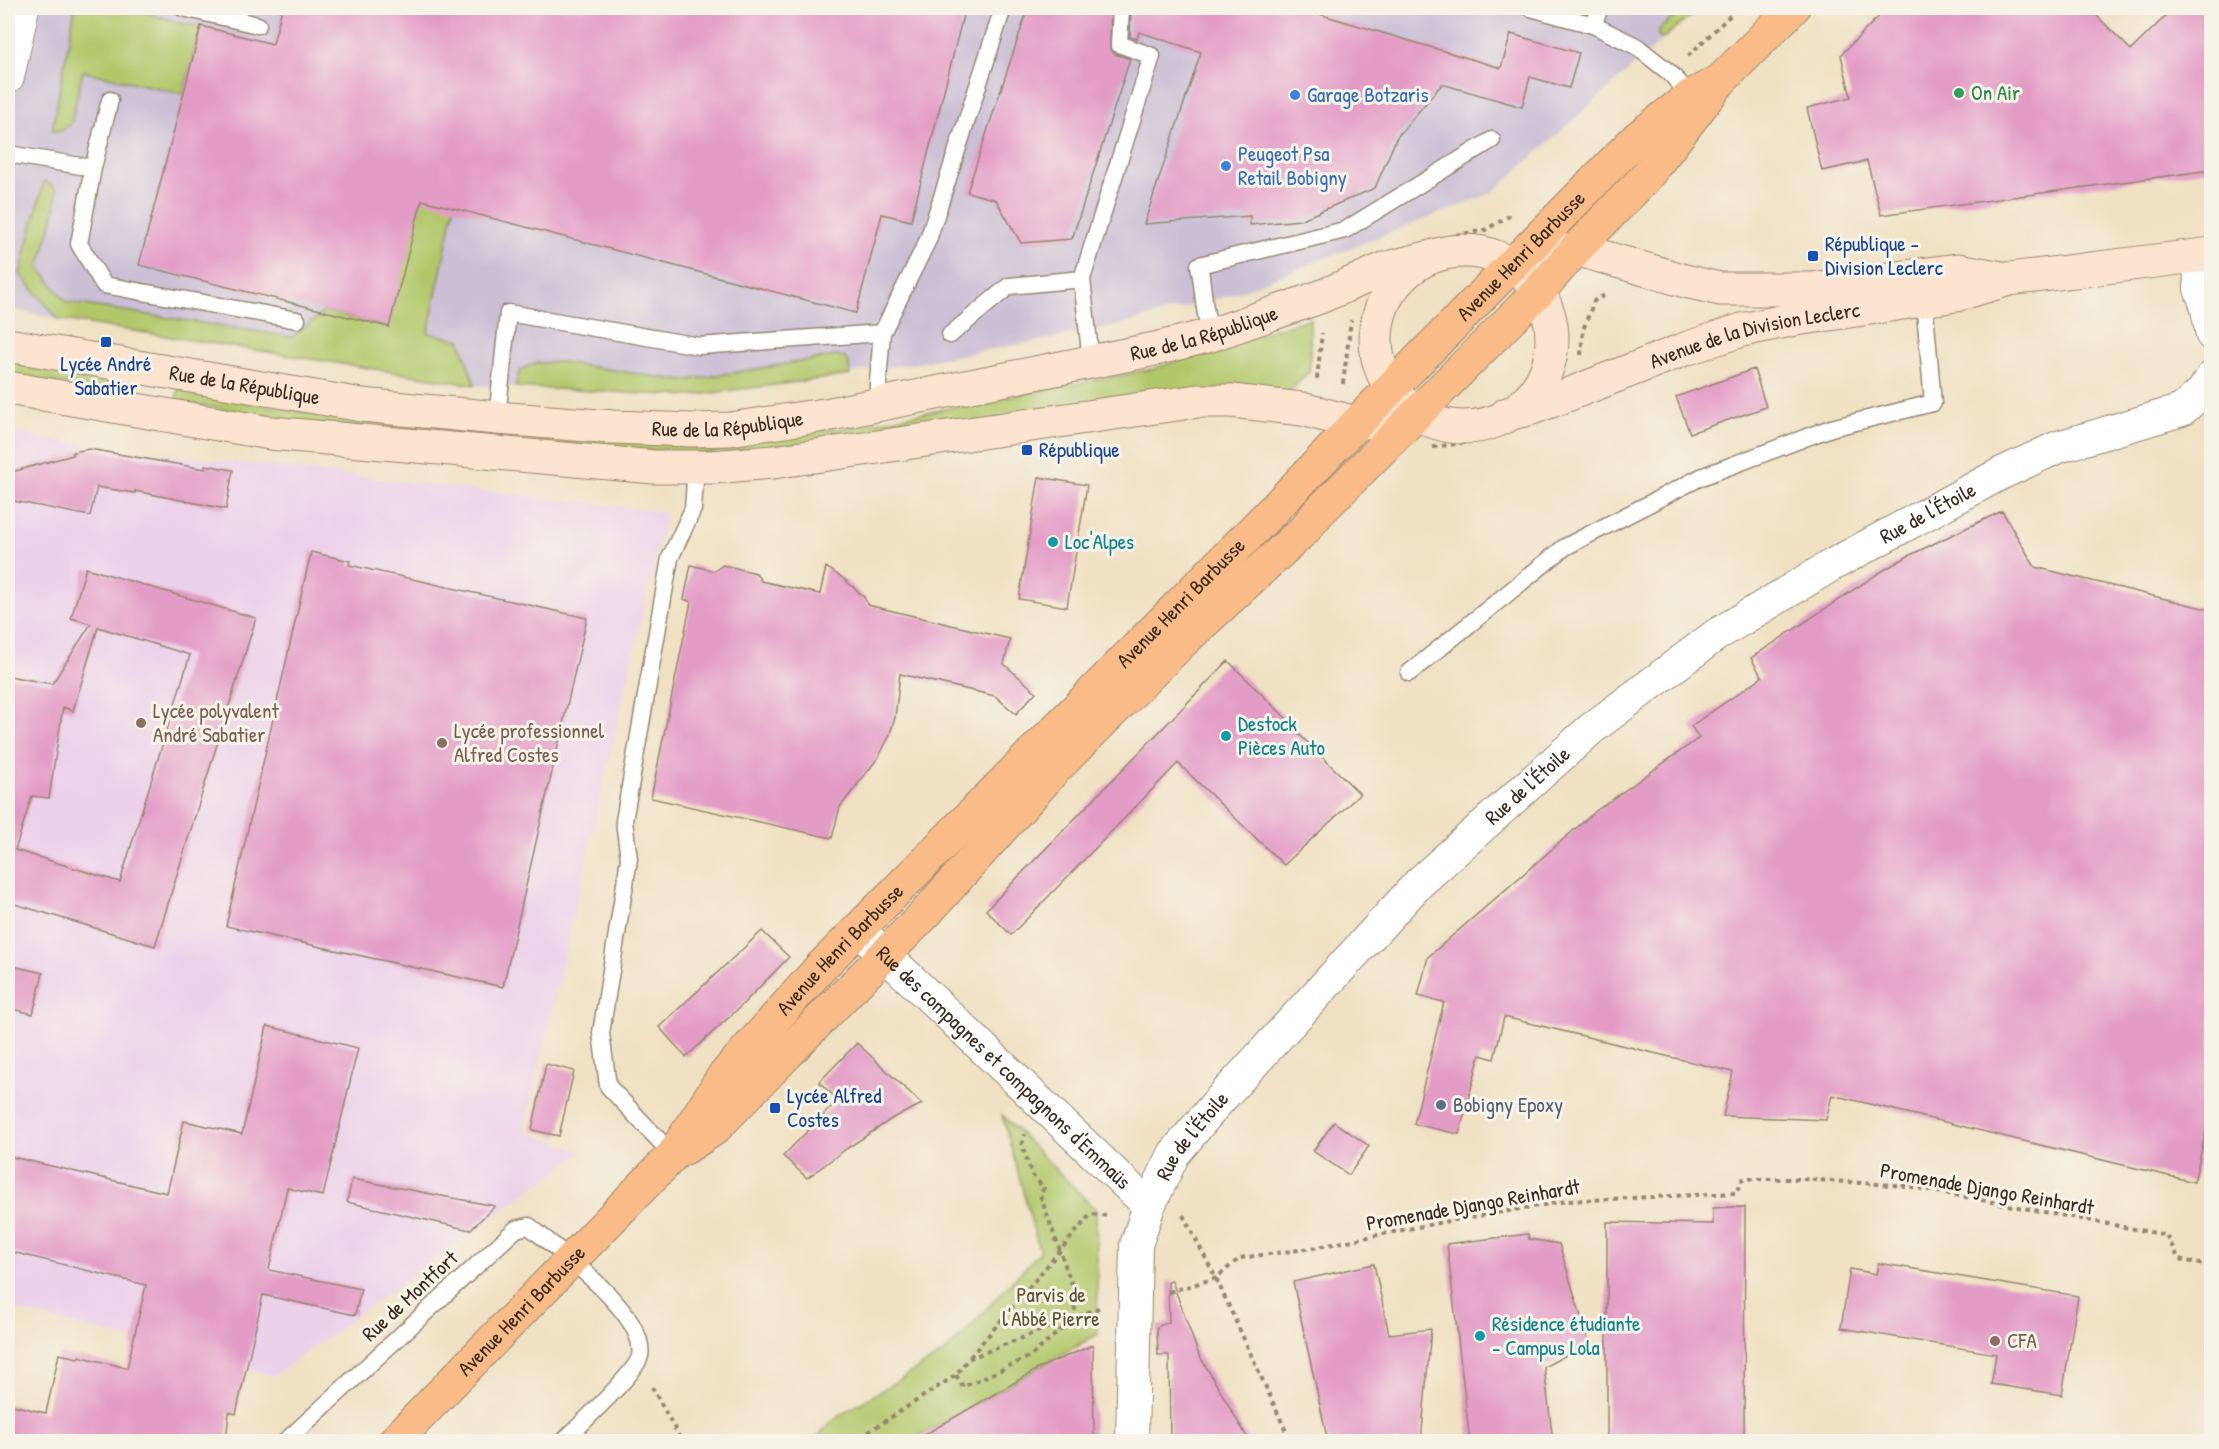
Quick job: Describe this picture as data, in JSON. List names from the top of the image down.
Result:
{
  "streets": {
    "main road": ["Avenue Henri Barbusse", "Rue de la République", "Avenue de la Division Leclerc"],
    "street": ["Rue de l'Étoile", "Rue des compagnes et compagnons d'Emmaüs"],
    "lane": ["Rue de Montfort"],
    "path": ["Promenade Django Reinhardt"]
  },
  "crossings": [
    ["Avenue Henri Barbusse", "Rue de la République"],
    ["Avenue Henri Barbusse", "Avenue de la Division Leclerc"],
    ["Avenue Henri Barbusse", "Rue des compagnes et compagnons d'Emmaüs"],
    ["Avenue Henri Barbusse", "Rue de Montfort"],
    ["Rue de la République", "Avenue de la Division Leclerc"],
    ["Rue de l'Étoile", "Rue des compagnes et compagnons d'Emmaüs"]
  ],
  "parks": ["Parvis de l'Abbé Pierre"],
  "places": {
    "other": [
      "On Air",
      "Garage Botzaris",
      "Peugeot Psa Retail Bobigny",
      "Loc'Alpes",
      "Lycée polyvalent André Sabatier",
      "Destock Pièces Auto",
      "Lycée professionnel Alfred Costes",
      "Bobigny Epoxy",
      "Résidence étudiante - Campus Lola",
      "CFA"
    ],
    "transit": [
      "République - Division Leclerc",
      "Lycée André Sabatier",
      "République",
      "Lycée Alfred Costes"
    ]
  }
}
